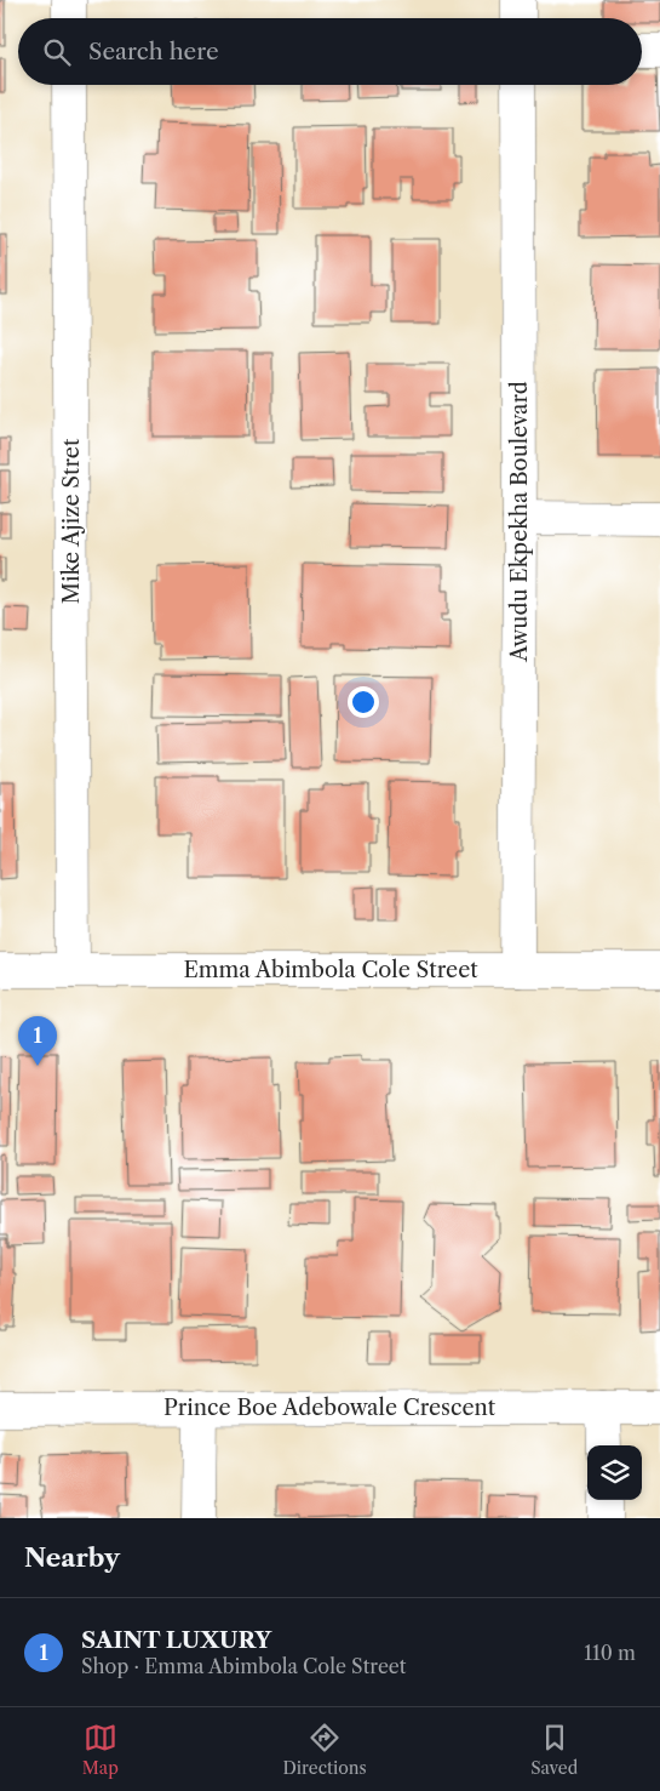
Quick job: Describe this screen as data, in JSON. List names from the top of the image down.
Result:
{
  "streets": {
    "street": [
      "Mike Ajize Stret",
      "Awudu Ekpekha Boulevard",
      "Emma Abimbola Cole Street",
      "Prince Boe Adebowale Crescent"
    ]
  },
  "crossings": [
    ["Mike Ajize Stret", "Emma Abimbola Cole Street"],
    ["Awudu Ekpekha Boulevard", "Emma Abimbola Cole Street"]
  ],
  "page": {
    "search": "Search here",
    "pins": "1",
    "heading": "Nearby",
    "list": [
      {
        "mark": "1",
        "name": "SAINT LUXURY",
        "note": "Shop · Emma Abimbola Cole Street",
        "value": "110 m"
      }
    ],
    "nav": ["Map", "Directions", "Saved"]
  }
}
